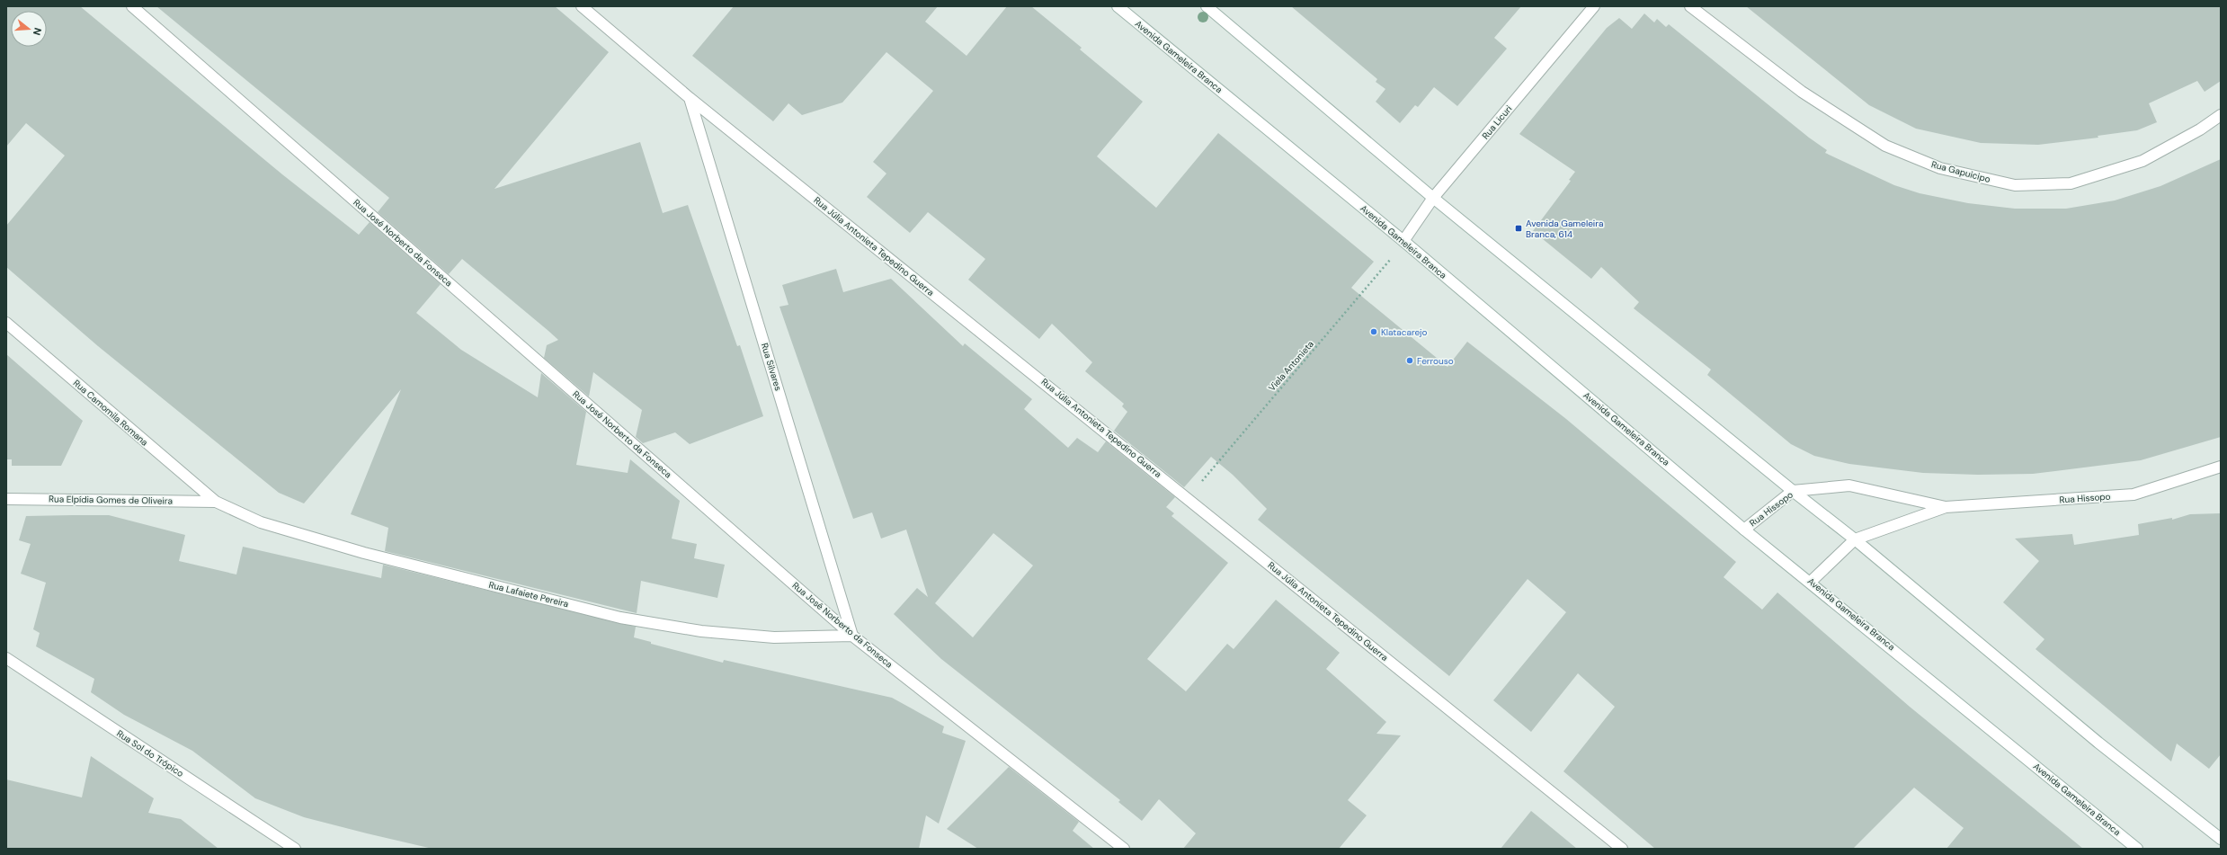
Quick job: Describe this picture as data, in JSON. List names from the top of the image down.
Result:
{
  "streets": {
    "street": [
      "Avenida Gameleira Branca",
      "Rua Licuri",
      "Rua Gapuicipo",
      "Rua José Norberto da Fonseca",
      "Rua Júlia Antonieta Tepedino Guerra",
      "Rua Silvares",
      "Rua Camomila Romana",
      "Rua Hissopo",
      "Rua Elpídia Gomes de Oliveira",
      "Rua Lafaiete Pereira",
      "Rua Sol do Trópico"
    ],
    "path": ["Viela Antonieta"]
  },
  "crossings": [
    ["Avenida Gameleira Branca", "Rua Licuri"],
    ["Avenida Gameleira Branca", "Viela Antonieta"],
    ["Avenida Gameleira Branca", "Rua Hissopo"],
    ["Rua Licuri", "Viela Antonieta"],
    ["Rua José Norberto da Fonseca", "Rua Silvares"],
    ["Rua José Norberto da Fonseca", "Rua Lafaiete Pereira"],
    ["Rua Júlia Antonieta Tepedino Guerra", "Viela Antonieta"],
    ["Rua Júlia Antonieta Tepedino Guerra", "Rua Silvares"],
    ["Rua Silvares", "Rua Lafaiete Pereira"],
    ["Rua Camomila Romana", "Rua Elpídia Gomes de Oliveira"],
    ["Rua Camomila Romana", "Rua Lafaiete Pereira"],
    ["Rua Elpídia Gomes de Oliveira", "Rua Lafaiete Pereira"]
  ],
  "places": {
    "transit": ["Avenida Gameleira Branca, 614"],
    "other": ["Klatacarejo", "Ferrouso"]
  },
  "north": "right"
}
